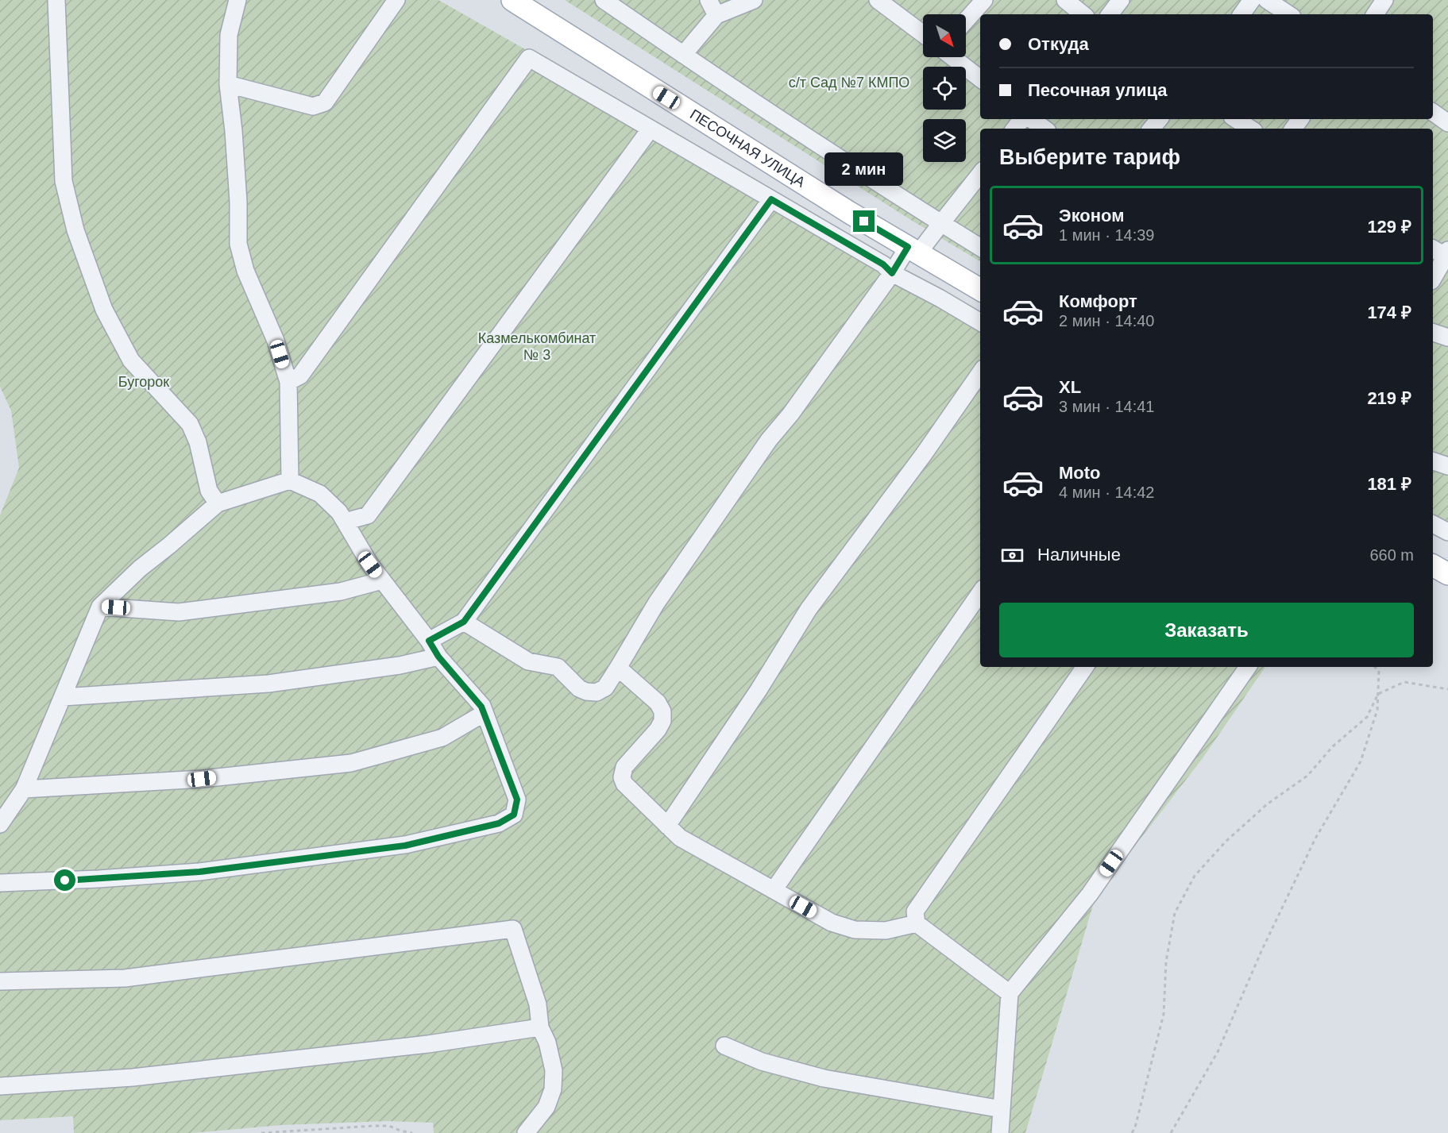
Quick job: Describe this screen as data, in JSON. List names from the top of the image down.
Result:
{
  "streets": {
    "main road": ["ПЕСОЧНАЯ УЛИЦА"]
  },
  "parks": ["с/т Сад №7 КМПО", "Казмелькомбинат № 3", "Бугорок"],
  "north": "bottom right",
  "page": {
    "banner": ["Откуда", "Песочная улица"],
    "heading": "Выберите тариф",
    "bubble": "2 мин",
    "list": [
      {
        "name": "Эконом",
        "note": "1 мин · 14:39",
        "value": "129 ₽"
      },
      {
        "name": "Комфорт",
        "note": "2 мин · 14:40",
        "value": "174 ₽"
      },
      {
        "name": "XL",
        "note": "3 мин · 14:41",
        "value": "219 ₽"
      },
      {
        "name": "Moto",
        "note": "4 мин · 14:42",
        "value": "181 ₽"
      }
    ],
    "pay": ["Наличные", "660 m"],
    "buttons": "Заказать"
  }
}
